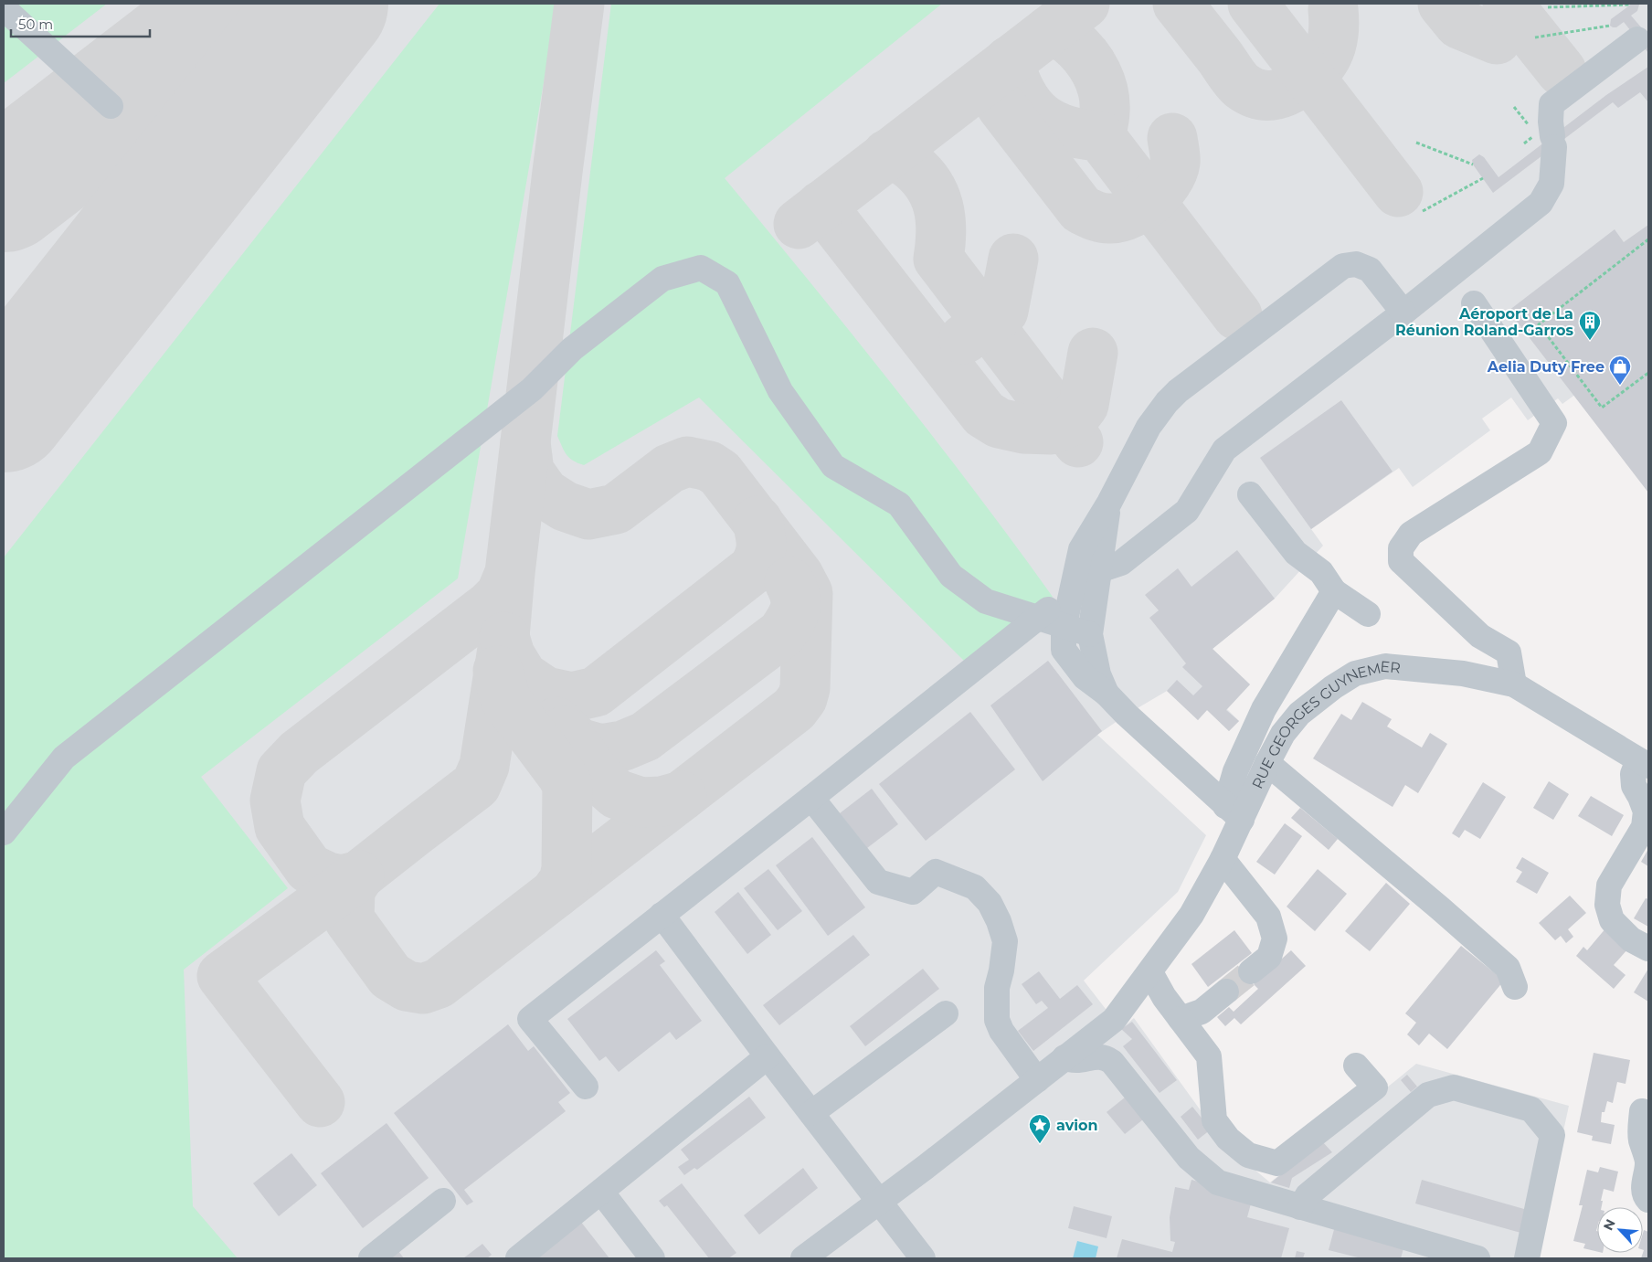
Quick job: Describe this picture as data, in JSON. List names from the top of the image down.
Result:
{
  "streets": {
    "street": ["RUE GEORGES GUYNEMER"]
  },
  "places": {
    "building": ["Aéroport de La Réunion Roland-Garros"],
    "shop": ["Aelia Duty Free"],
    "place": ["avion"]
  },
  "scale_bar": "50 m",
  "north": "top left"
}
